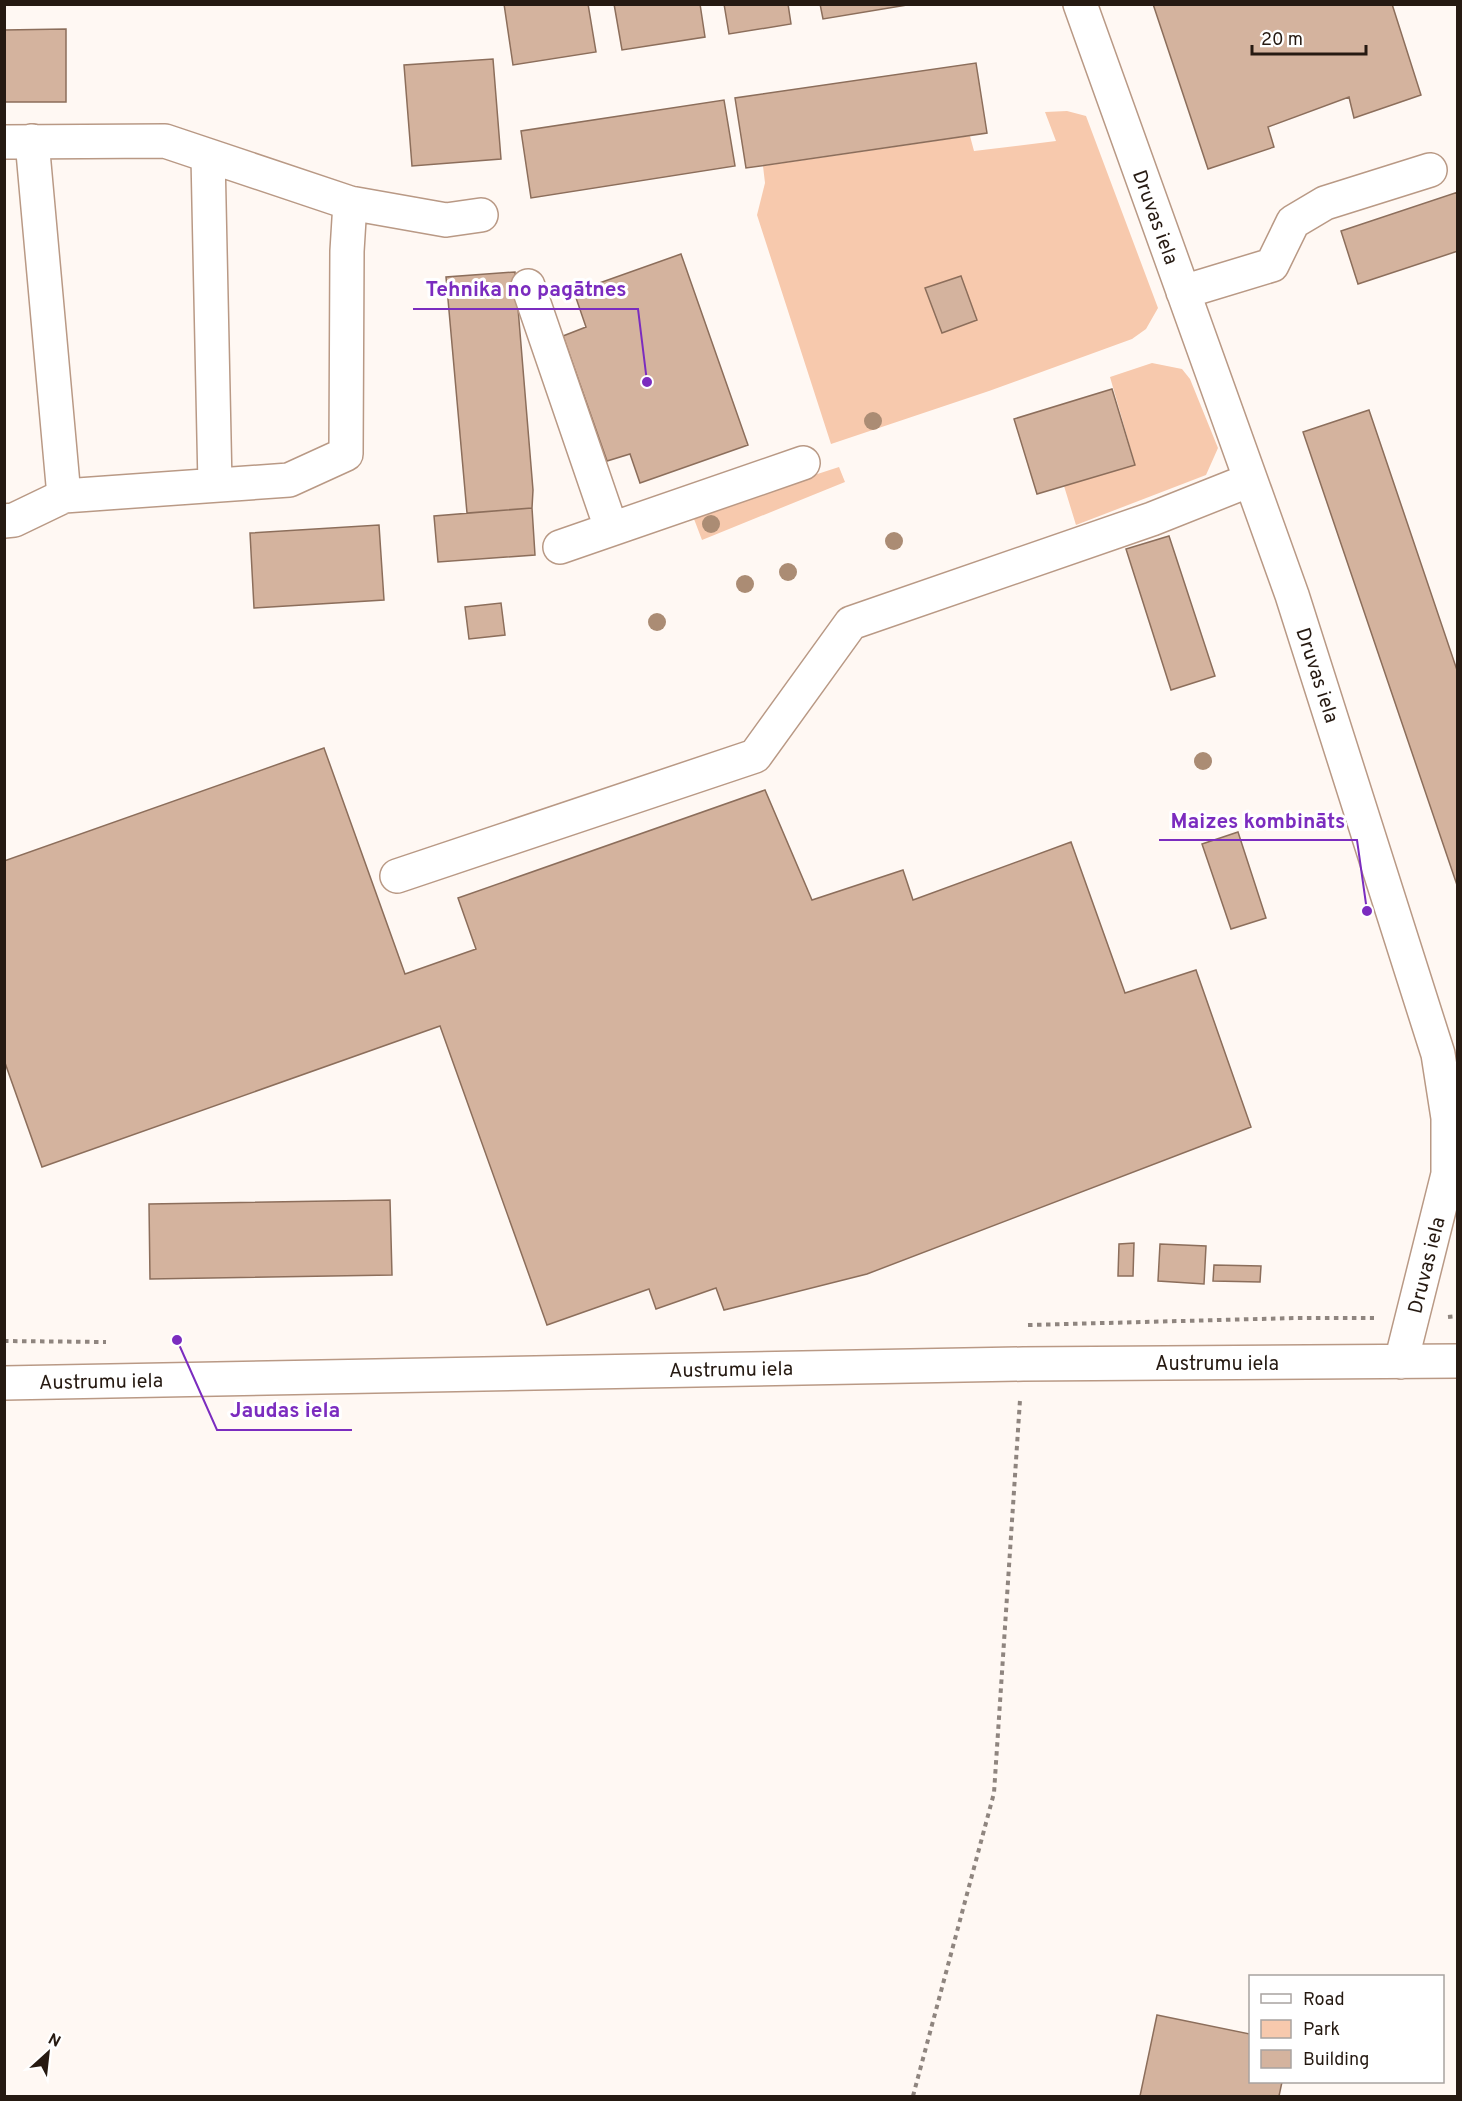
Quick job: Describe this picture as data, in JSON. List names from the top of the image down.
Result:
{
  "streets": {
    "street": ["Druvas iela", "Austrumu iela"]
  },
  "crossings": [
    ["Druvas iela", "Austrumu iela"]
  ],
  "places": ["Tehnika no pagātnes", "Maizes kombināts", "Jaudas iela"],
  "legend": ["Road", "Park", "Building"],
  "scale_bar": "20 m",
  "north": "top right"
}
